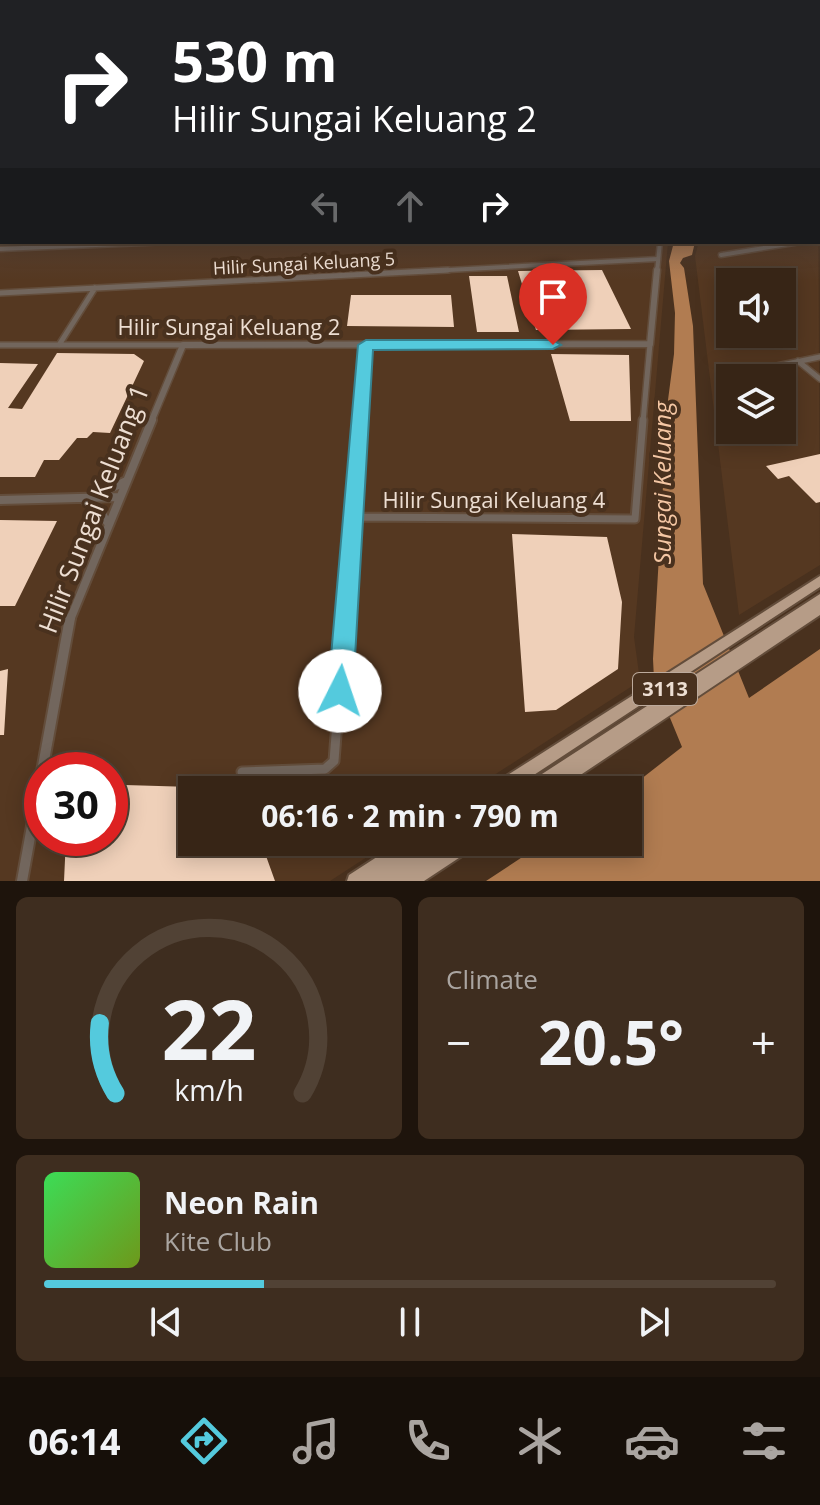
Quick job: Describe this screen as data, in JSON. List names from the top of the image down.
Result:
{
  "streets": {
    "highway": ["3113"],
    "street": [
      "Hilir Sungai Keluang 5",
      "Hilir Sungai Keluang 2",
      "Hilir Sungai Keluang 4",
      "Hilir Sungai Keluang 1"
    ]
  },
  "crossings": [
    ["Hilir Sungai Keluang 2", "Hilir Sungai Keluang 4"],
    ["Hilir Sungai Keluang 2", "Hilir Sungai Keluang 1"]
  ],
  "water": ["Sungai Keluang"],
  "page": {
    "turn": ["530 m", "Hilir Sungai Keluang 2"],
    "limit": "30",
    "trip": "06:16 · 2 min · 790 m",
    "tile": "Climate",
    "heat": ["−", "20.5°", "+"],
    "song": ["Neon Rain", "Kite Club"],
    "tabs": "06:14",
    "gauge": ["22", "km/h"]
  }
}
